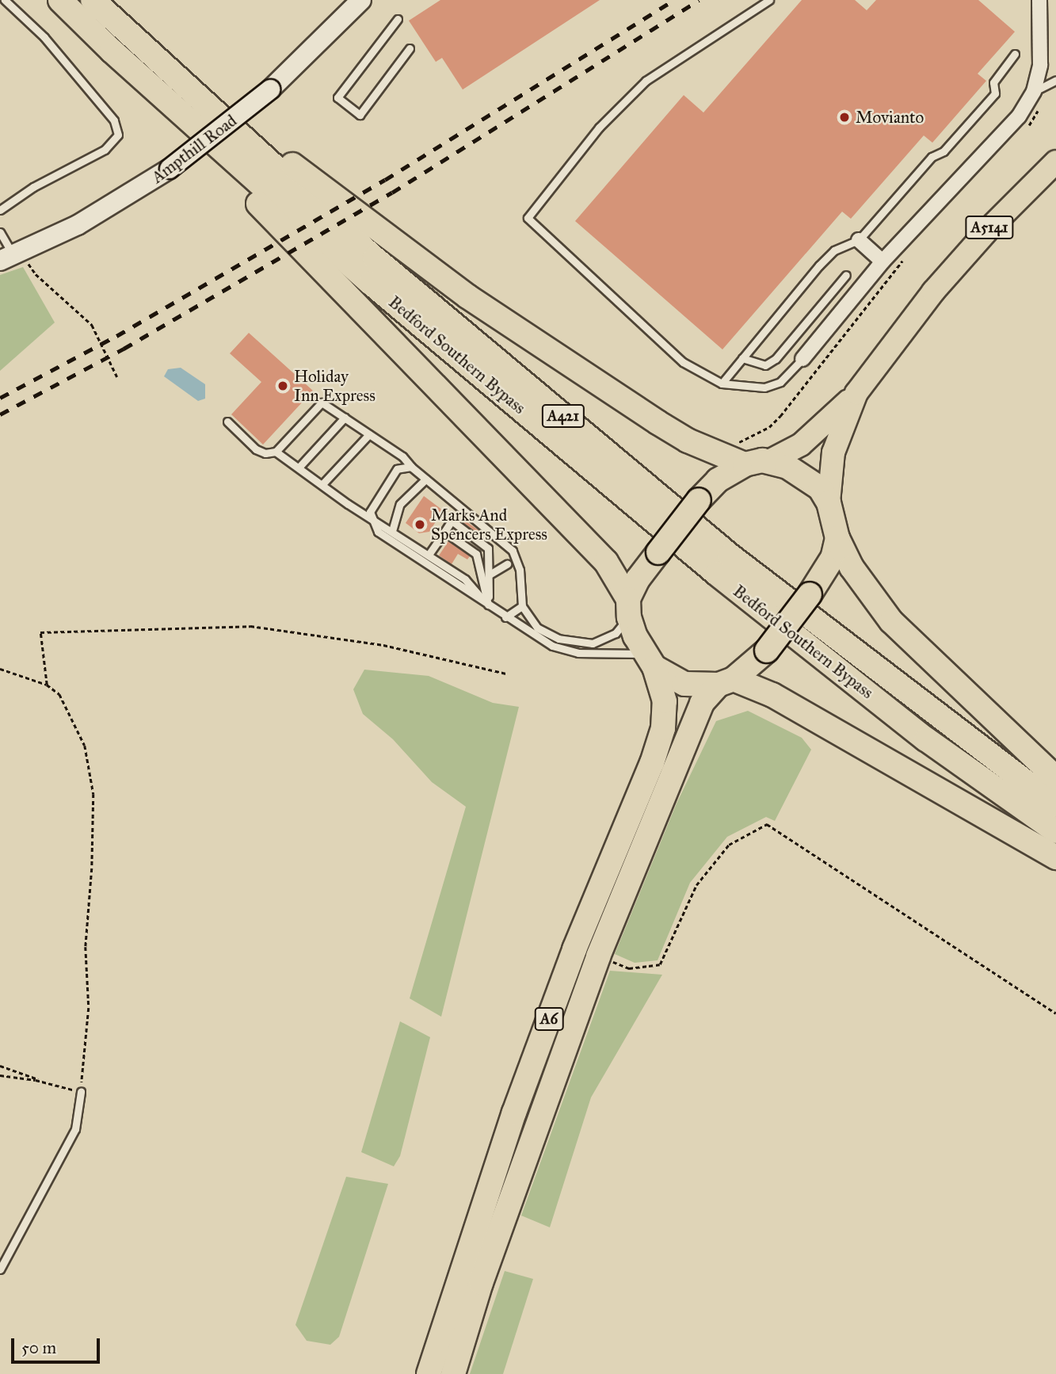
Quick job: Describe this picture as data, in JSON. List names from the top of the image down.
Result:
{
  "streets": {
    "highway": ["Bedford Southern Bypass", "A421", "A6"],
    "main road": ["Ampthill Road", "A5141"]
  },
  "places": ["Movianto", "Holiday Inn Express", "Marks And Spencers Express"],
  "scale_bar": "50 m"
}
